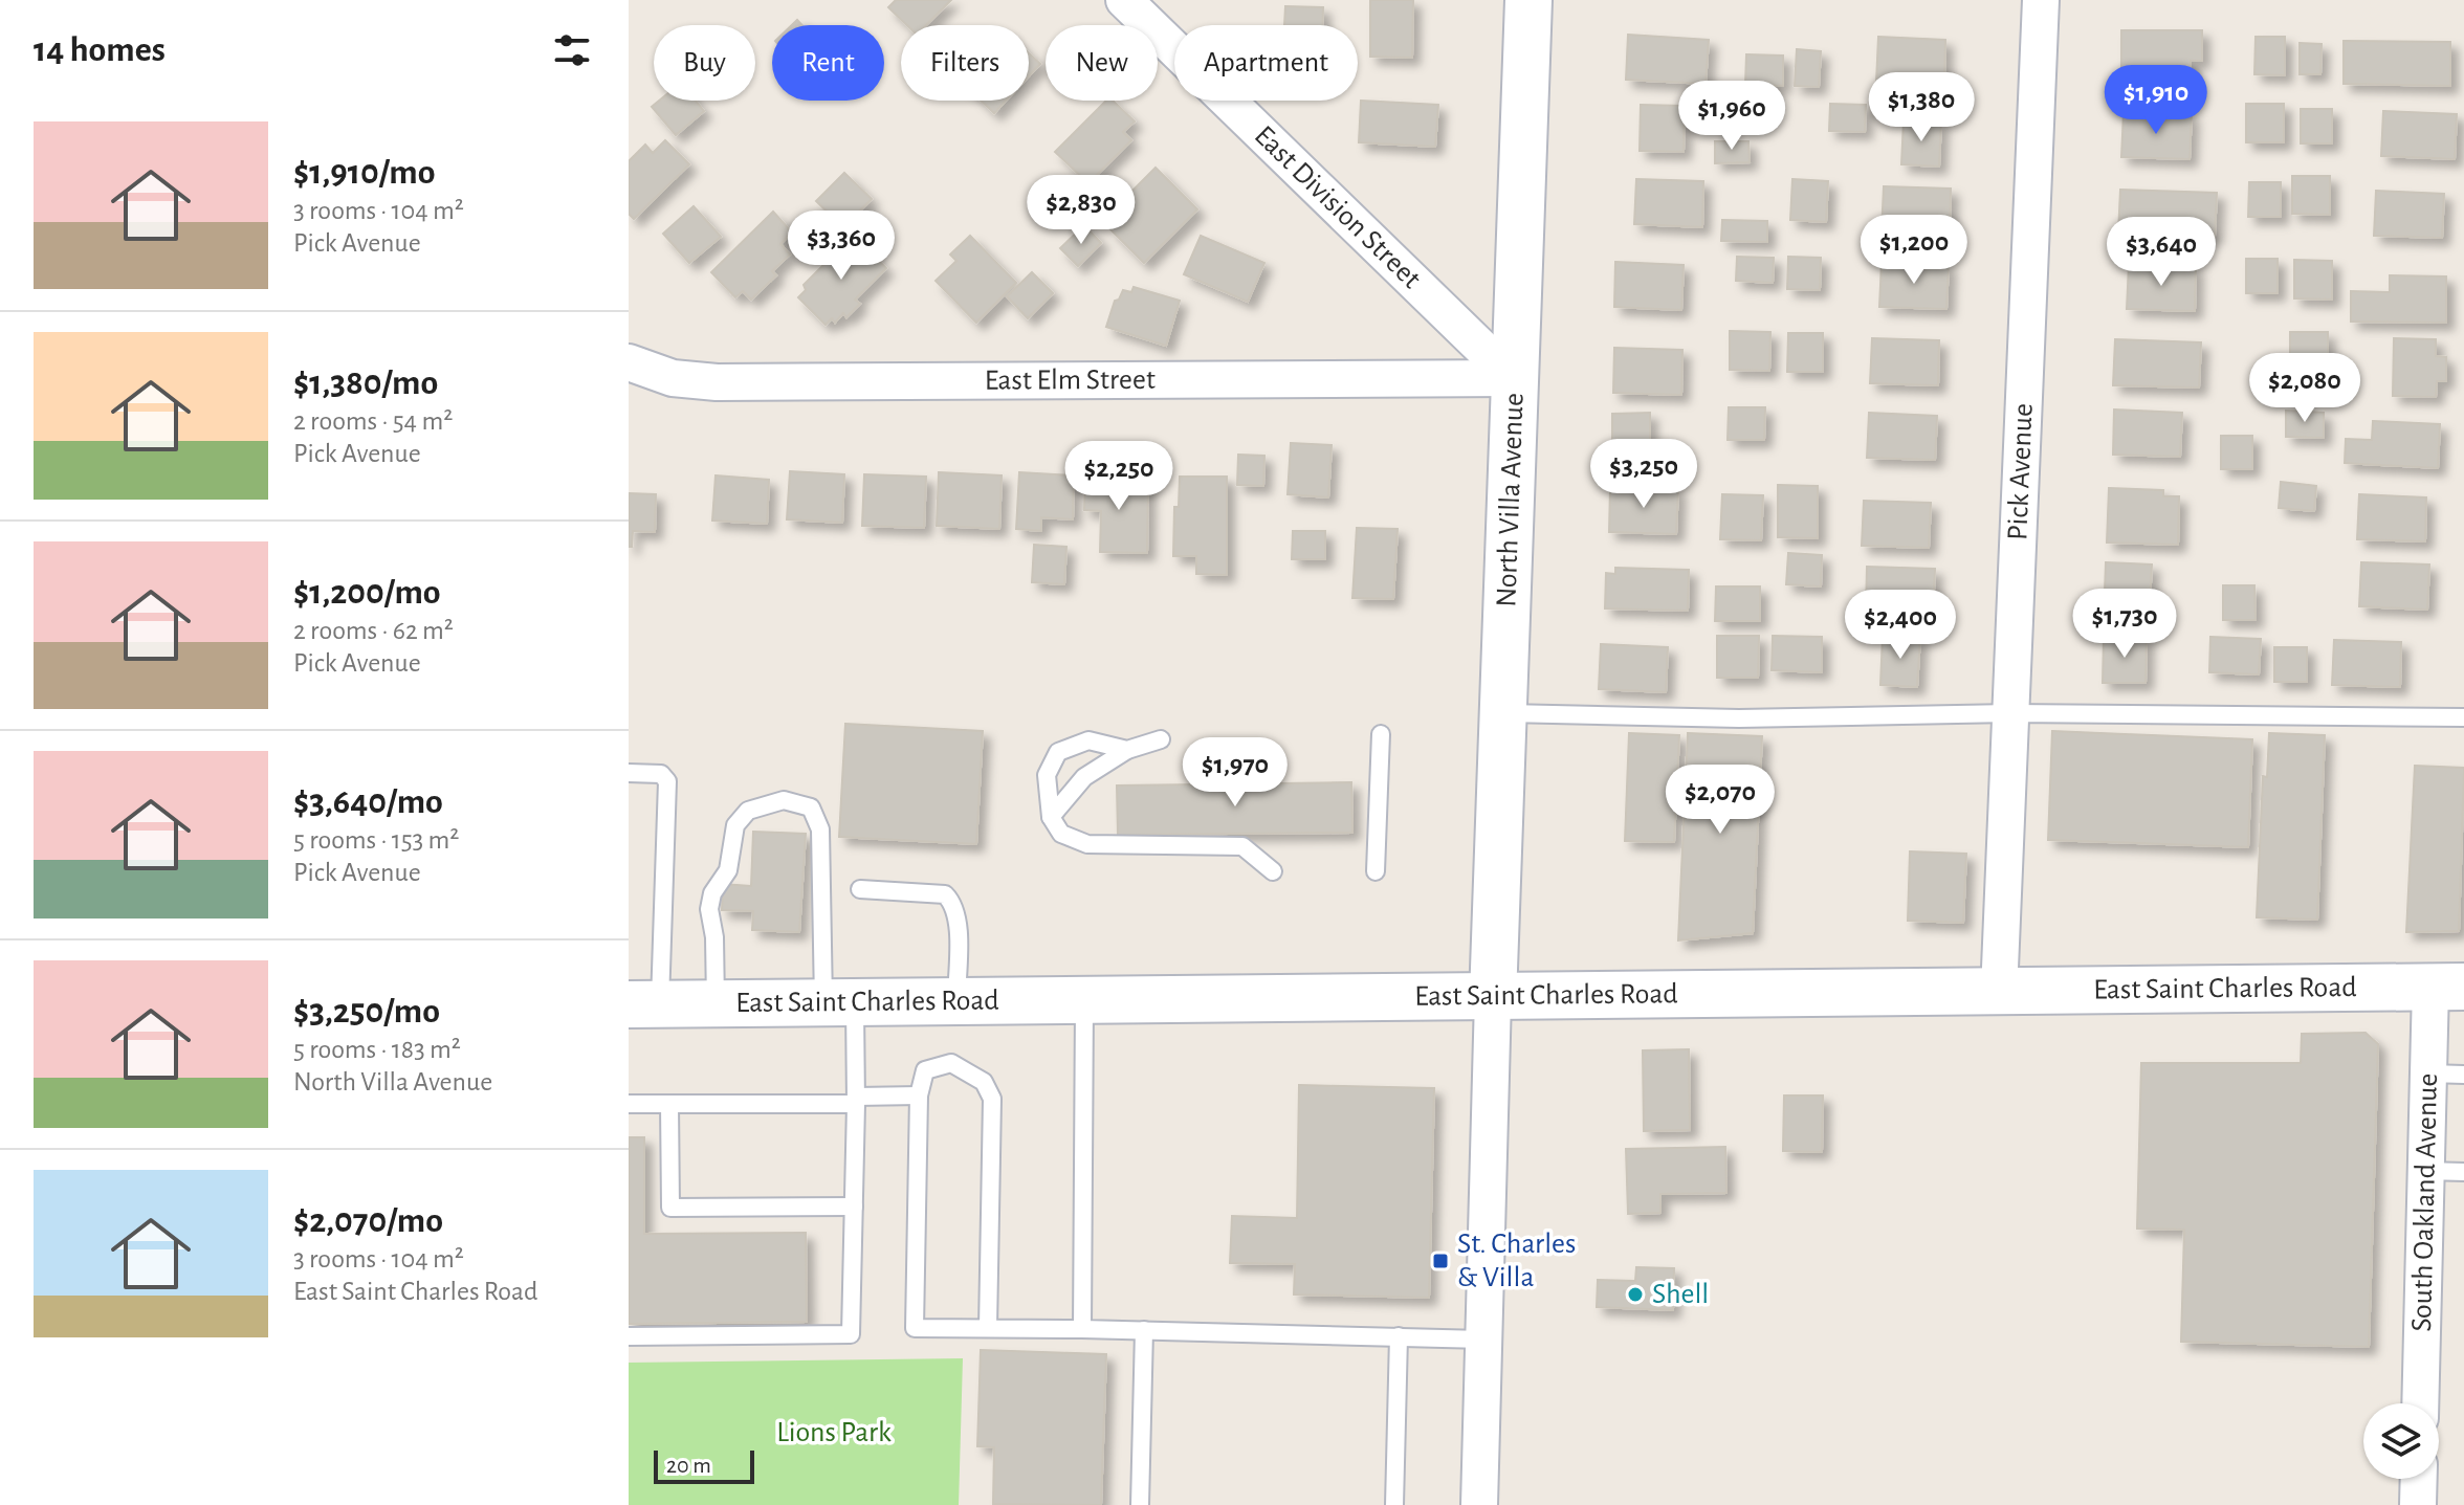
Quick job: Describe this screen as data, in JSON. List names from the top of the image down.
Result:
{
  "streets": {
    "main road": ["North Villa Avenue", "East Saint Charles Road"],
    "street": [
      "East Division Street",
      "East Elm Street",
      "Pick Avenue",
      "South Oakland Avenue"
    ]
  },
  "crossings": [
    ["East Division Street", "East Elm Street"],
    ["East Division Street", "North Villa Avenue"],
    ["East Elm Street", "North Villa Avenue"],
    ["Pick Avenue", "East Saint Charles Road"],
    ["North Villa Avenue", "East Saint Charles Road"],
    ["East Saint Charles Road", "South Oakland Avenue"]
  ],
  "parks": ["Lions Park"],
  "places": {
    "transit": ["St. Charles & Villa"],
    "other": ["Shell"]
  },
  "scale_bar": "20 m",
  "page": {
    "heading": "14 homes",
    "chip": [
      "Buy",
      "Rent",
      "Filters",
      "New",
      "Apartment"
    ],
    "price": [
      "$1,910",
      "$1,380",
      "$1,960",
      "$2,830",
      "$3,360",
      "$1,200",
      "$3,640",
      "$2,080",
      "$3,250",
      "$2,250",
      "$1,730",
      "$2,400",
      "$1,970",
      "$2,070"
    ],
    "list": [
      {
        "name": "$1,910/mo",
        "note": "3 rooms · 104 m² · Pick Avenue"
      },
      {
        "name": "$1,380/mo",
        "note": "2 rooms · 54 m² · Pick Avenue"
      },
      {
        "name": "$1,200/mo",
        "note": "2 rooms · 62 m² · Pick Avenue"
      },
      {
        "name": "$3,640/mo",
        "note": "5 rooms · 153 m² · Pick Avenue"
      },
      {
        "name": "$3,250/mo",
        "note": "5 rooms · 183 m² · North Villa Avenue"
      },
      {
        "name": "$2,070/mo",
        "note": "3 rooms · 104 m² · East Saint Charles Road"
      }
    ],
    "scale": "20 m"
  }
}
